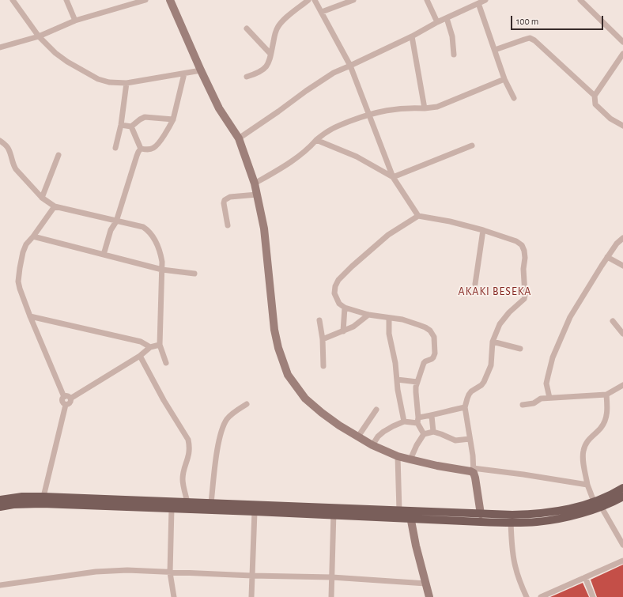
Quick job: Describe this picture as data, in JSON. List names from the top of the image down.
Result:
{
  "districts": ["AKAKI BESEKA"],
  "scale_bar": "100 m"
}
